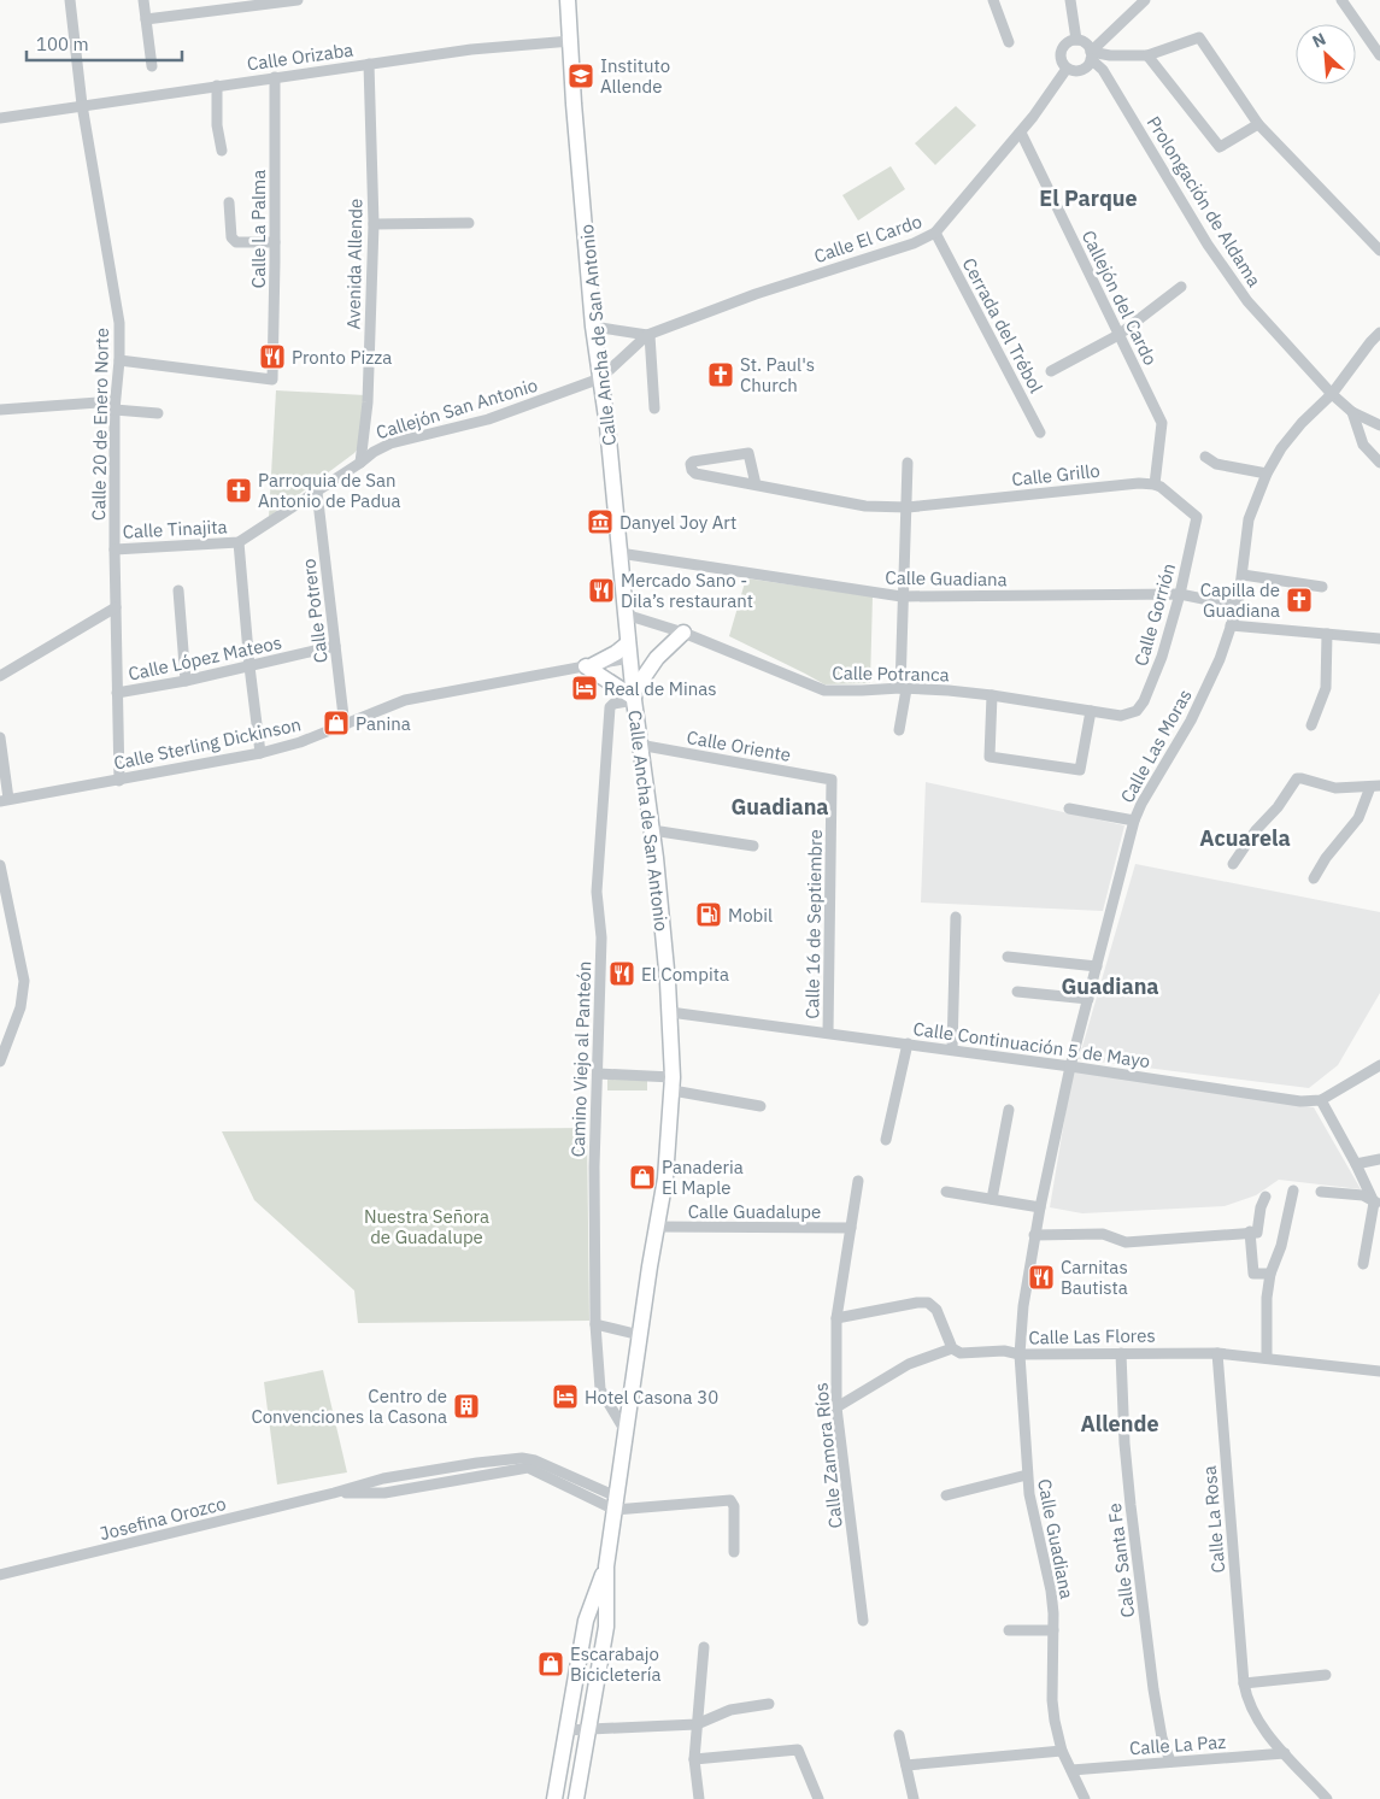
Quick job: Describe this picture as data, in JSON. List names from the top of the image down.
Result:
{
  "streets": {
    "main road": ["Calle Ancha de San Antonio"],
    "street": [
      "Calle Orizaba",
      "Prolongación de Aldama",
      "Calle La Palma",
      "Calle El Cardo",
      "Avenida Allende",
      "Callejón del Cardo",
      "Cerrada del Trébol",
      "Callejón San Antonio",
      "Calle 20 de Enero Norte",
      "Calle Grillo",
      "Calle Tinajita",
      "Calle Guadiana",
      "Calle Potrero",
      "Calle Gorrión",
      "Calle López Mateos",
      "Calle Potranca",
      "Calle Sterling Dickinson",
      "Calle Oriente",
      "Calle Las Moras",
      "Calle 16 de Septiembre",
      "Calle Continuación 5 de Mayo",
      "Camino Viejo al Panteón",
      "Calle Guadalupe",
      "Calle Las Flores",
      "Calle Zamora Ríos",
      "Josefina Orozco",
      "Calle La Rosa",
      "Calle Santa Fe",
      "Calle La Paz"
    ]
  },
  "crossings": [
    ["Calle Orizaba", "Calle La Palma"],
    ["Calle Orizaba", "Avenida Allende"],
    ["Calle Orizaba", "Calle Ancha de San Antonio"],
    ["Calle Orizaba", "Calle 20 de Enero Norte"],
    ["Prolongación de Aldama", "Calle El Cardo"],
    ["Prolongación de Aldama", "Calle Las Moras"],
    ["Calle La Palma", "Calle 20 de Enero Norte"],
    ["Calle El Cardo", "Callejón del Cardo"],
    ["Calle El Cardo", "Cerrada del Trébol"],
    ["Calle El Cardo", "Calle Ancha de San Antonio"],
    ["Calle El Cardo", "Callejón San Antonio"],
    ["Avenida Allende", "Callejón San Antonio"],
    ["Callejón del Cardo", "Calle Grillo"],
    ["Callejón del Cardo", "Calle Gorrión"],
    ["Calle Ancha de San Antonio", "Callejón San Antonio"],
    ["Calle Ancha de San Antonio", "Calle Guadiana"],
    ["Calle Ancha de San Antonio", "Calle Potranca"],
    ["Calle Ancha de San Antonio", "Calle Oriente"],
    ["Calle Ancha de San Antonio", "Calle Continuación 5 de Mayo"],
    ["Calle Ancha de San Antonio", "Camino Viejo al Panteón"],
    ["Calle Ancha de San Antonio", "Calle Guadalupe"],
    ["Calle Ancha de San Antonio", "Josefina Orozco"],
    ["Callejón San Antonio", "Calle Tinajita"],
    ["Callejón San Antonio", "Calle Potrero"],
    ["Calle 20 de Enero Norte", "Calle Tinajita"],
    ["Calle 20 de Enero Norte", "Calle López Mateos"],
    ["Calle 20 de Enero Norte", "Calle Sterling Dickinson"],
    ["Calle Grillo", "Calle Gorrión"],
    ["Calle Guadiana", "Calle Gorrión"],
    ["Calle Guadiana", "Calle Las Moras"],
    ["Calle Guadiana", "Calle Las Flores"],
    ["Calle Guadiana", "Calle La Paz"],
    ["Calle Potrero", "Calle López Mateos"],
    ["Calle Potrero", "Calle Sterling Dickinson"],
    ["Calle Gorrión", "Calle Potranca"],
    ["Calle Oriente", "Calle 16 de Septiembre"],
    ["Calle Las Moras", "Calle Continuación 5 de Mayo"],
    ["Calle 16 de Septiembre", "Calle Continuación 5 de Mayo"],
    ["Calle Guadalupe", "Calle Zamora Ríos"],
    ["Calle Las Flores", "Calle La Rosa"],
    ["Calle Las Flores", "Calle Santa Fe"],
    ["Calle La Rosa", "Calle La Paz"],
    ["Calle Santa Fe", "Calle La Paz"]
  ],
  "districts": [
    "El Parque",
    "Guadiana",
    "Acuarela",
    "Guadiana",
    "Allende"
  ],
  "parks": ["Nuestra Señora de Guadalupe"],
  "places": {
    "school or university": ["Instituto Allende"],
    "restaurant": [
      "Pronto Pizza",
      "Mercado Sano - Dila’s restaurant",
      "El Compita",
      "Carnitas Bautista"
    ],
    "church": ["St. Paul's Church", "Parroquia de San Antonio de Padua", "Capilla de Guadiana"],
    "museum": ["Danyel Joy Art"],
    "hotel": ["Real de Minas", "Hotel Casona 30"],
    "shop": ["Panina", "Panaderia El Maple", "Escarabajo Bicicletería"],
    "fuel station": ["Mobil"],
    "building": ["Centro de Convenciones la Casona"]
  },
  "scale_bar": "100 m",
  "north": "top left"
}
